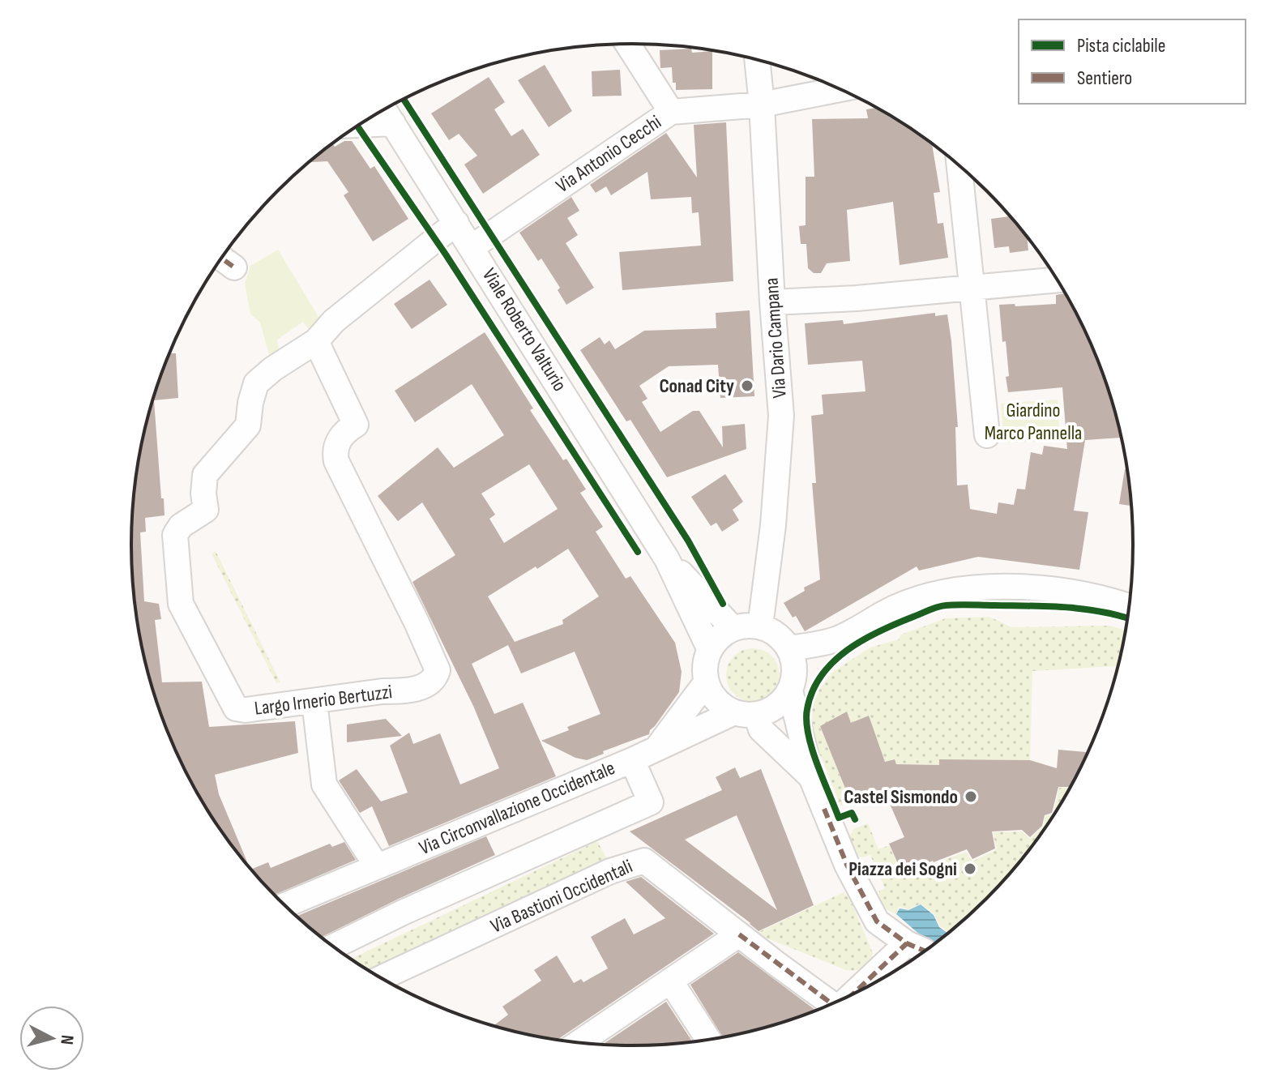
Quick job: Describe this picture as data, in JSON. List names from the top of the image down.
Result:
{
  "streets": {
    "street": [
      "Via Antonio Cecchi",
      "Viale Roberto Valturio",
      "Via Dario Campana",
      "Largo Irnerio Bertuzzi",
      "Via Circonvallazione Occidentale",
      "Via Bastioni Occidentali"
    ]
  },
  "crossings": [
    ["Via Antonio Cecchi", "Viale Roberto Valturio"],
    ["Via Antonio Cecchi", "Via Dario Campana"],
    ["Viale Roberto Valturio", "Via Dario Campana"],
    ["Viale Roberto Valturio", "Largo Irnerio Bertuzzi"],
    ["Viale Roberto Valturio", "Via Circonvallazione Occidentale"],
    ["Via Dario Campana", "Via Circonvallazione Occidentale"]
  ],
  "parks": ["Giardino Marco Pannella"],
  "places": ["Conad City", "Castel Sismondo", "Piazza dei Sogni"],
  "legend": ["Pista ciclabile", "Sentiero"],
  "north": "right"
}
